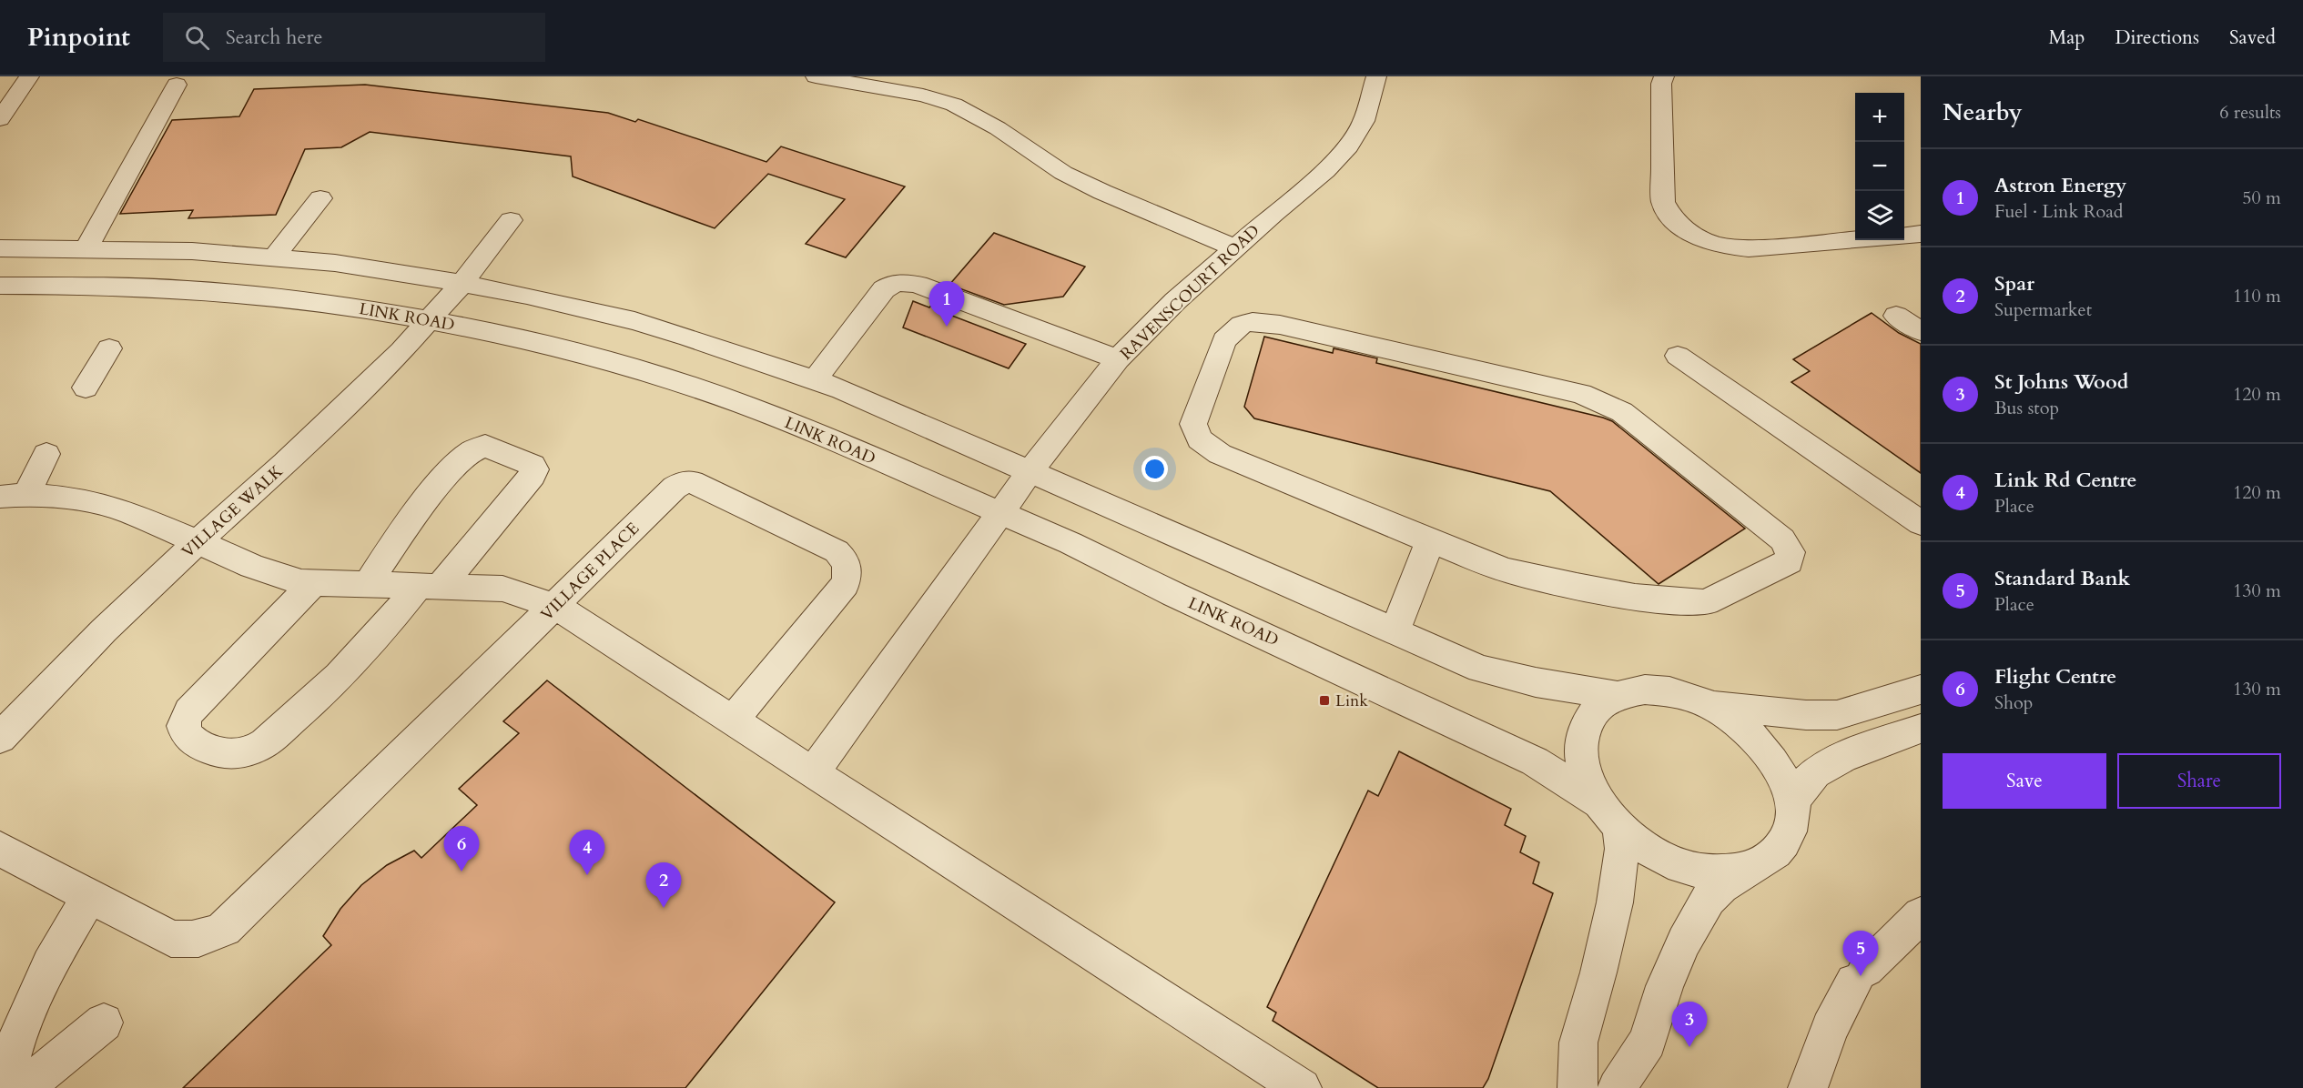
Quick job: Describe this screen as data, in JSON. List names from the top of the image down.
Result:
{
  "streets": {
    "street": [
      "RAVENSCOURT ROAD",
      "LINK ROAD",
      "VILLAGE WALK",
      "VILLAGE PLACE"
    ]
  },
  "crossings": [
    ["RAVENSCOURT ROAD", "LINK ROAD"],
    ["LINK ROAD", "VILLAGE WALK"]
  ],
  "places": {
    "transit": ["Link"]
  },
  "page": {
    "header": "Pinpoint",
    "search": "Search here",
    "nav": ["Map", "Directions", "Saved"],
    "heading": ["Nearby", "6 results"],
    "map_buttons": ["+", "−"],
    "list": [
      {
        "mark": "1",
        "name": "Astron Energy",
        "note": "Fuel · Link Road",
        "value": "50 m"
      },
      {
        "mark": "2",
        "name": "Spar",
        "note": "Supermarket",
        "value": "110 m"
      },
      {
        "mark": "3",
        "name": "St Johns Wood",
        "note": "Bus stop",
        "value": "120 m"
      },
      {
        "mark": "4",
        "name": "Link Rd Centre",
        "note": "Place",
        "value": "120 m"
      },
      {
        "mark": "5",
        "name": "Standard Bank",
        "note": "Place",
        "value": "130 m"
      },
      {
        "mark": "6",
        "name": "Flight Centre",
        "note": "Shop",
        "value": "130 m"
      }
    ],
    "pins": [
      "1",
      "6",
      "4",
      "2",
      "5",
      "3"
    ],
    "buttons": ["Save", "Share"]
  }
}
